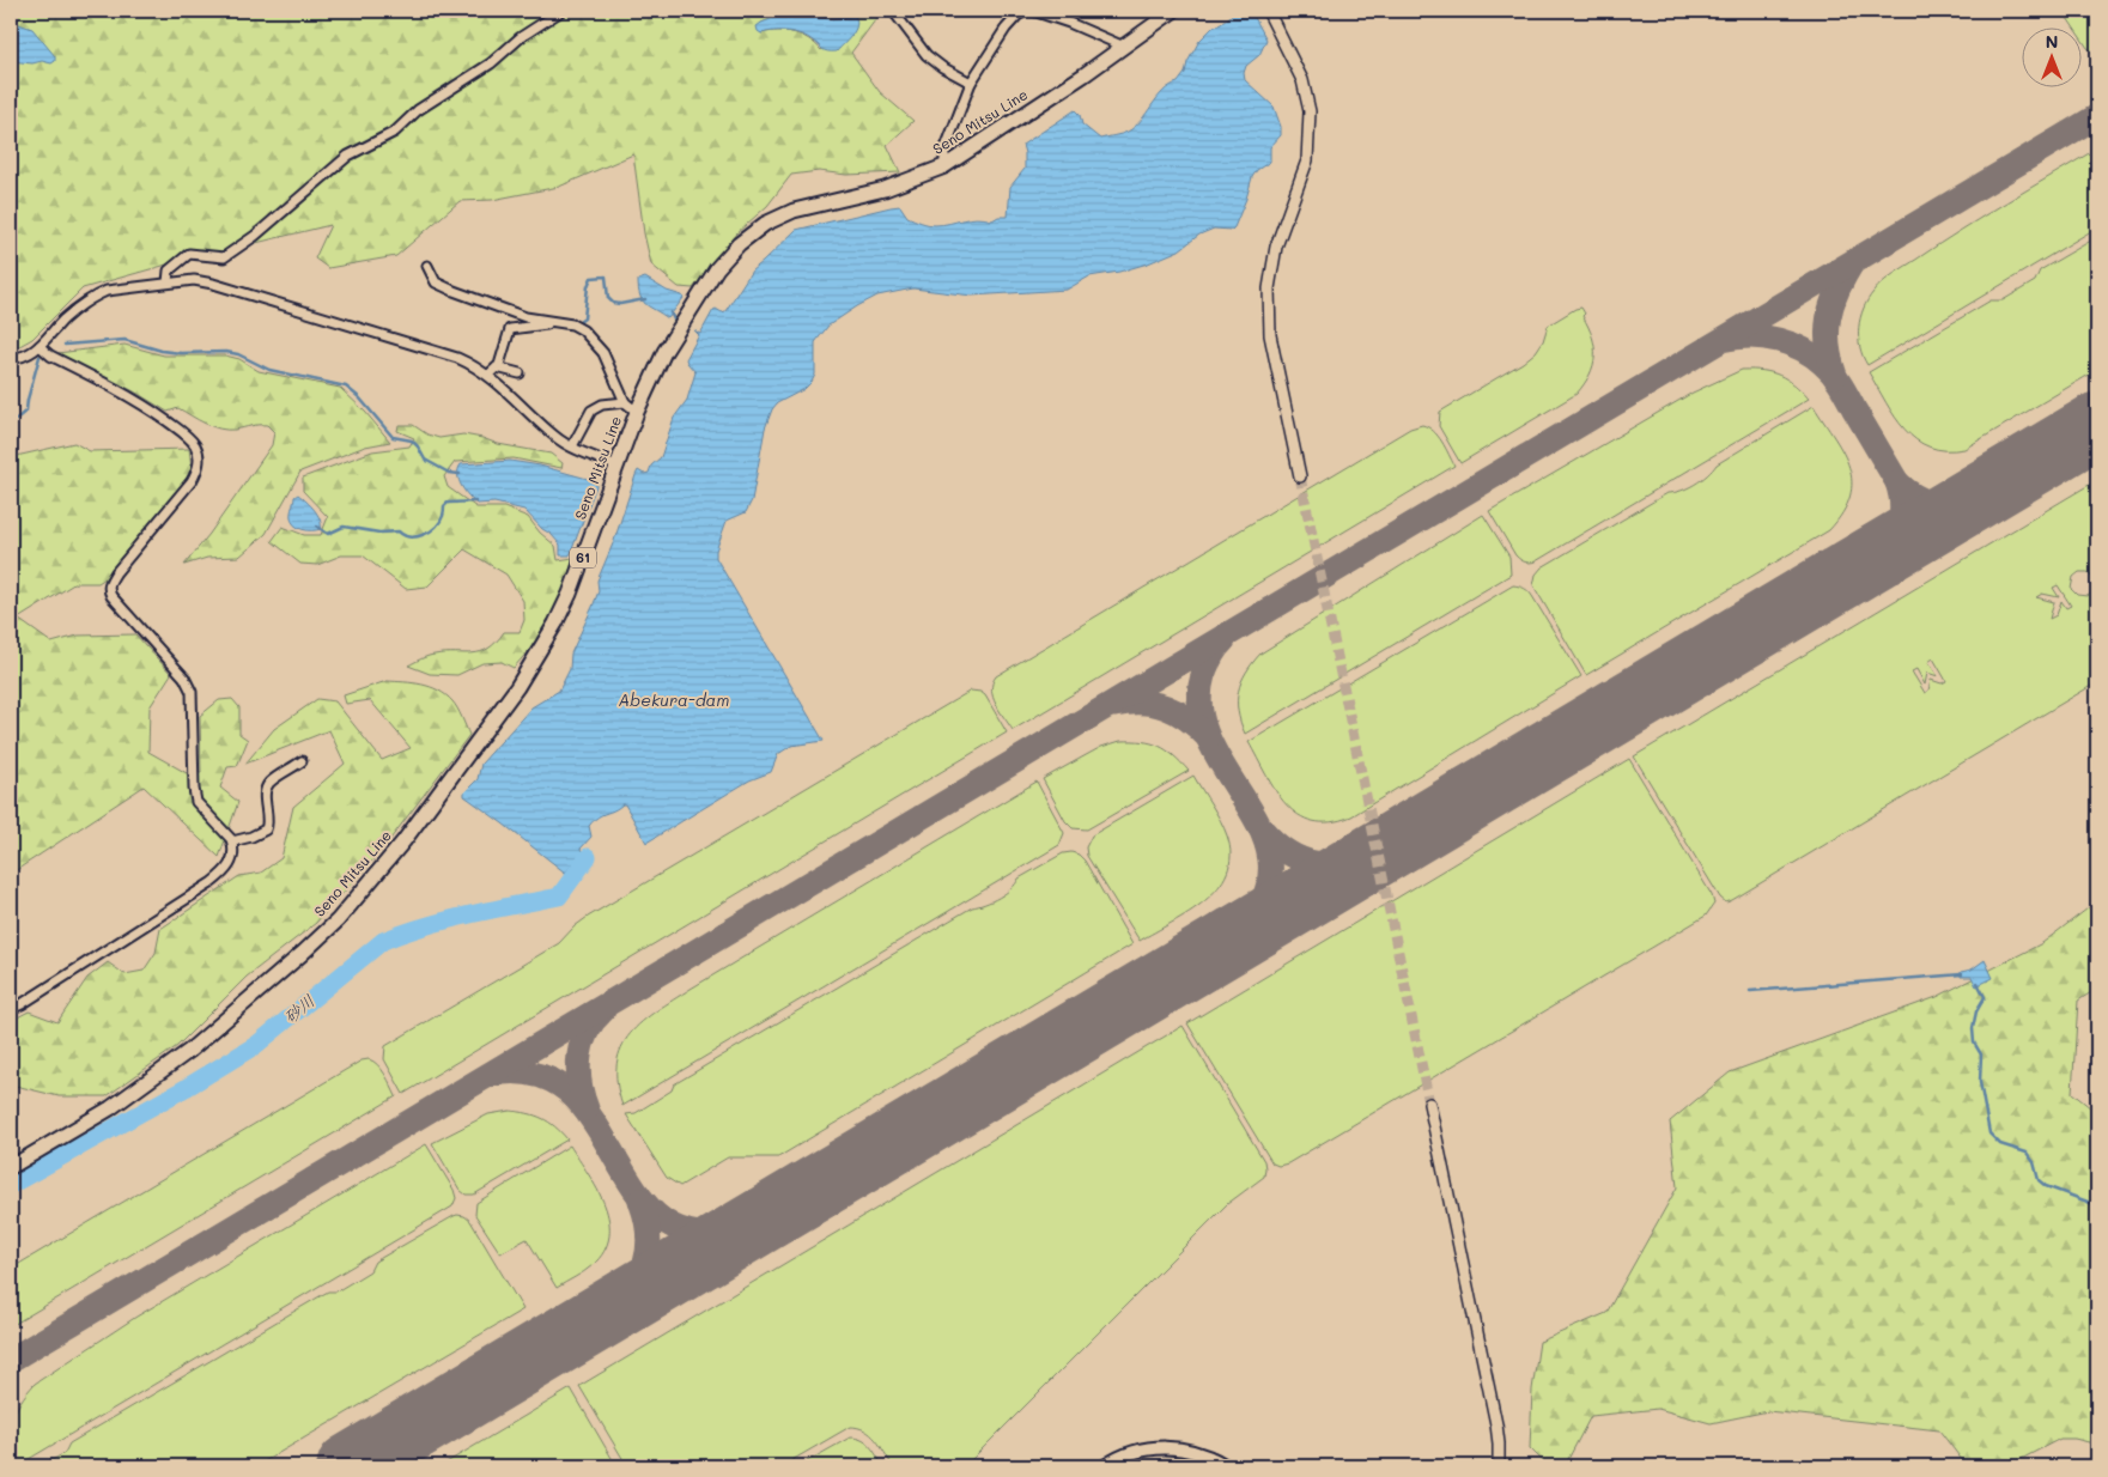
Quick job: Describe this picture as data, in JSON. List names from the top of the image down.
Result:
{
  "streets": {
    "main road": ["Seno Mitsu Line", "61"]
  },
  "water": ["Abekura-dam", "砂川"],
  "north": "top"
}
